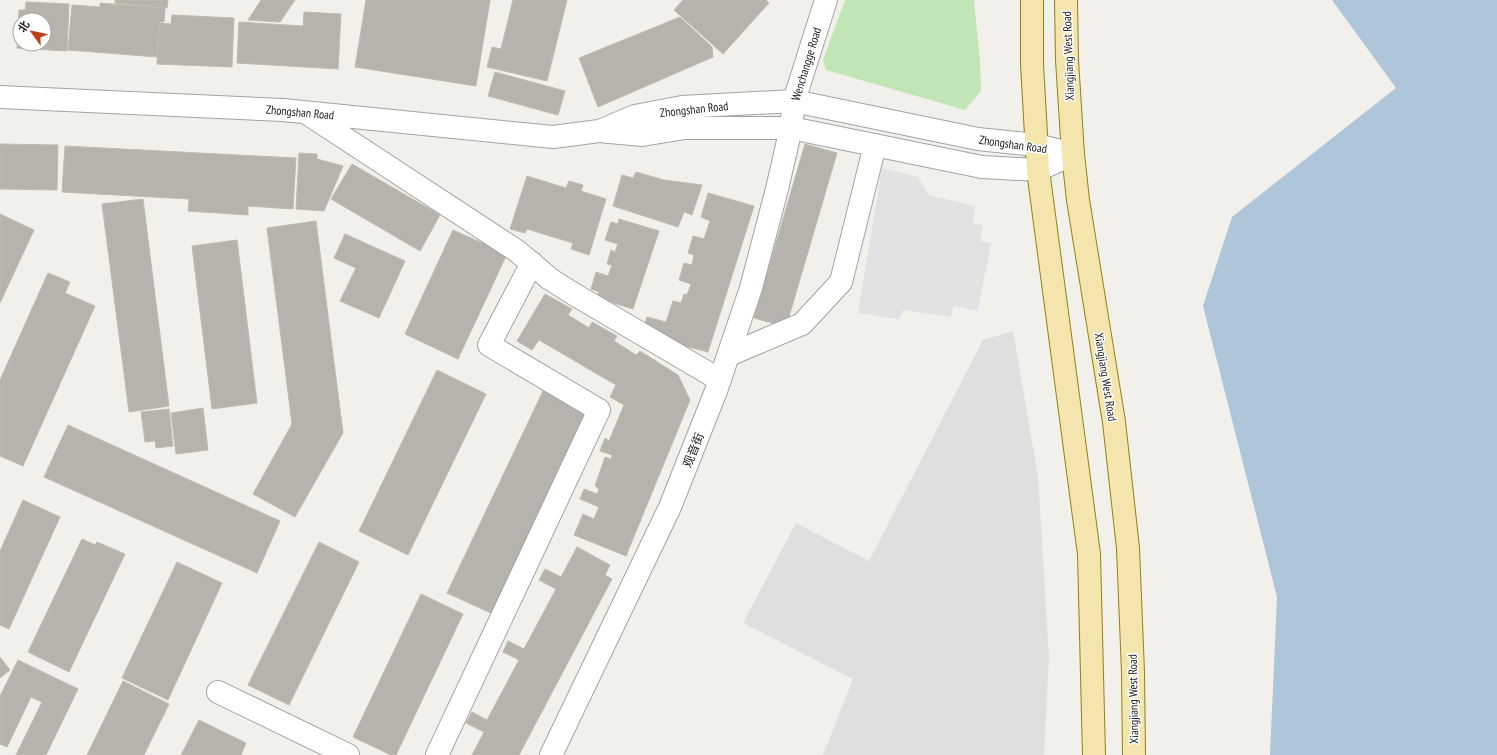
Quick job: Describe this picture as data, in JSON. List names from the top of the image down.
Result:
{
  "streets": {
    "main road": ["Xiangjiang West Road"],
    "street": ["Wenchangge Road", "Zhongshan Road", "观音街"]
  },
  "crossings": [
    ["Xiangjiang West Road", "Zhongshan Road"],
    ["Wenchangge Road", "Zhongshan Road"],
    ["Wenchangge Road", "观音街"],
    ["Zhongshan Road", "观音街"]
  ],
  "north": "top left"
}
